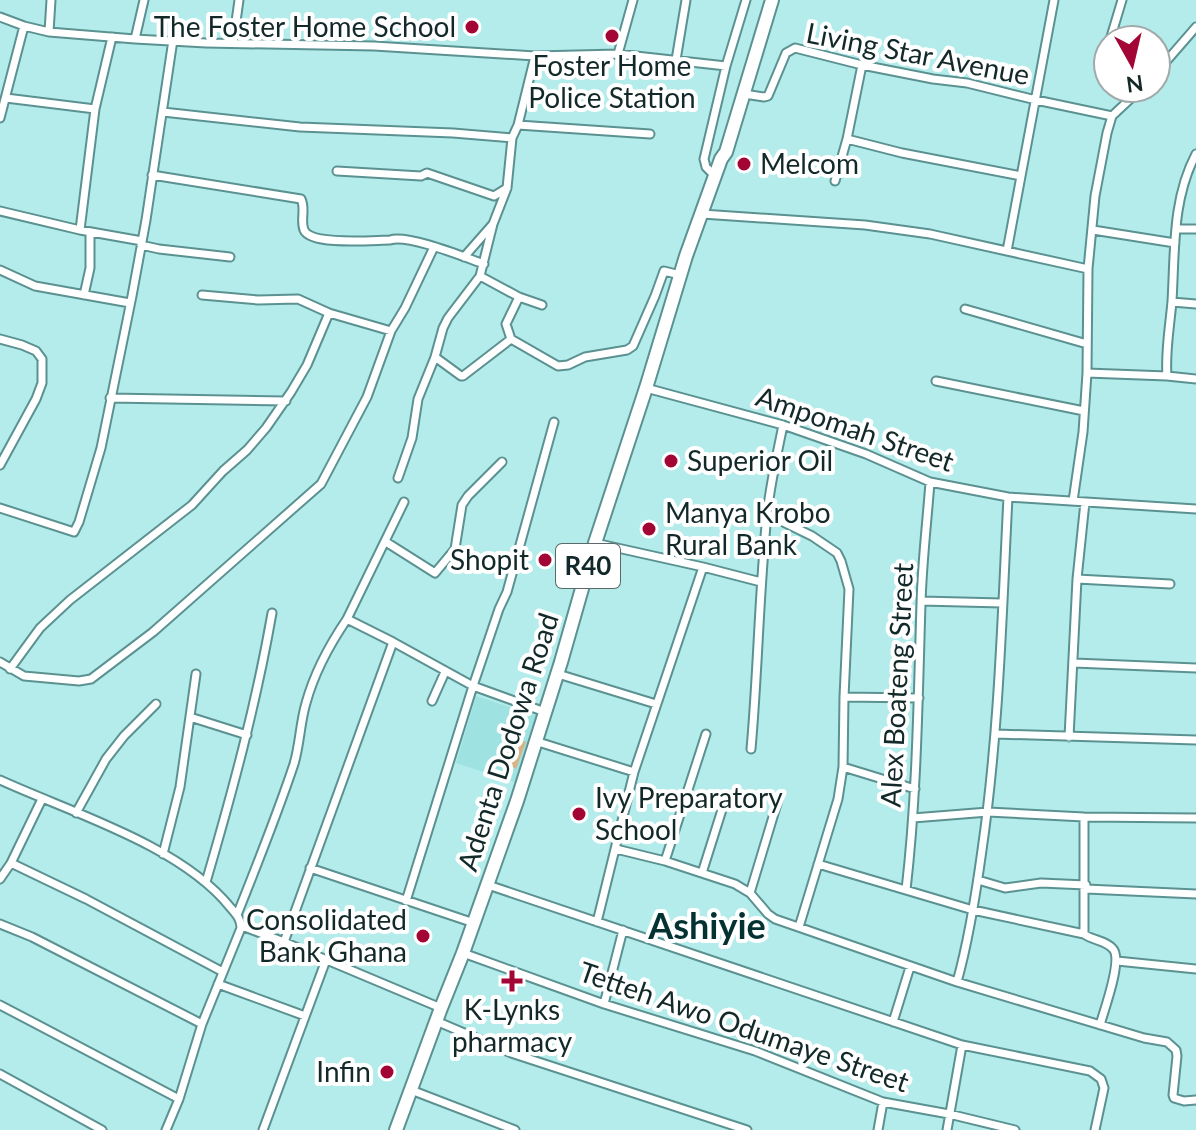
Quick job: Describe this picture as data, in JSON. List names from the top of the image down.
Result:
{
  "streets": {
    "main road": ["R40", "Adenta Dodowa Road"],
    "street": [
      "Living Star Avenue",
      "Ampomah Street",
      "Alex Boateng Street",
      "Tetteh Awo Odumaye Street"
    ]
  },
  "crossings": [
    ["Living Star Avenue", "Adenta Dodowa Road"],
    ["Ampomah Street", "Alex Boateng Street"],
    ["Ampomah Street", "Adenta Dodowa Road"],
    ["Adenta Dodowa Road", "Tetteh Awo Odumaye Street"]
  ],
  "districts": ["Ashiyie"],
  "places": {
    "other": [
      "The Foster Home School",
      "Foster Home Police Station",
      "Melcom",
      "Superior Oil",
      "Manya Krobo Rural Bank",
      "Shopit",
      "Ivy Preparatory School",
      "Consolidated Bank Ghana",
      "Infin"
    ],
    "health": ["K-Lynks pharmacy"]
  },
  "north": "bottom"
}
